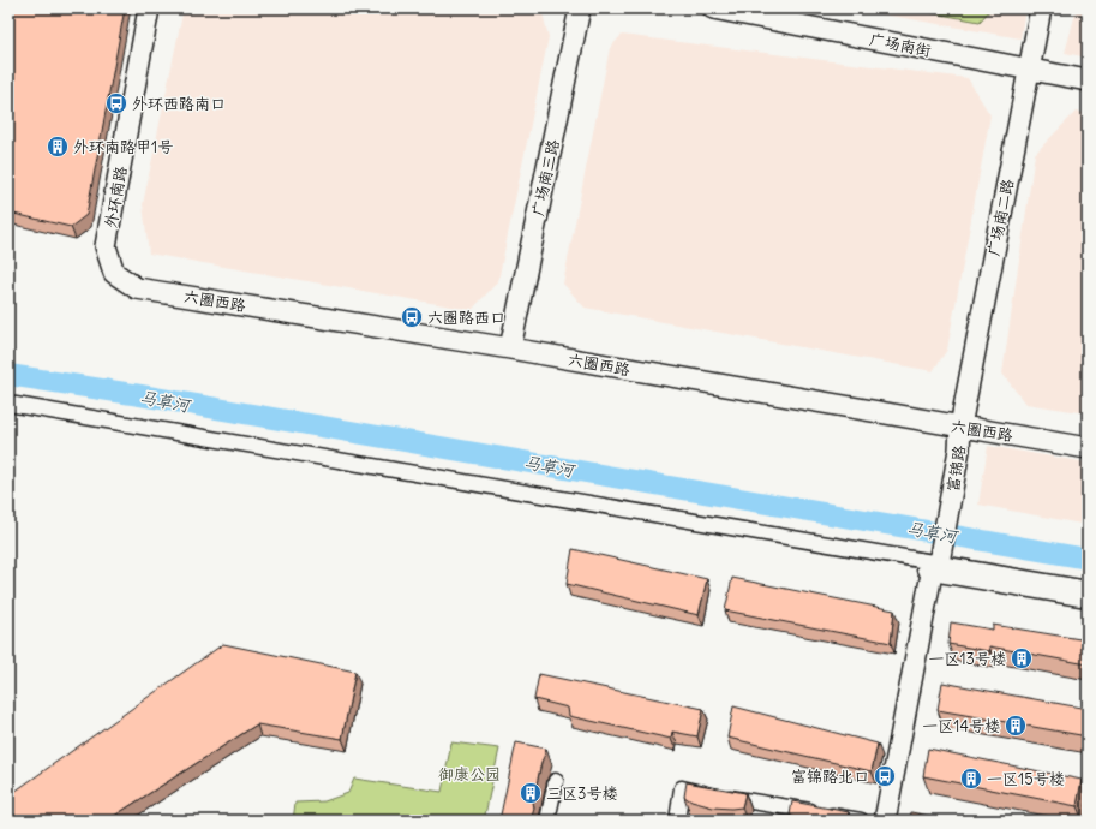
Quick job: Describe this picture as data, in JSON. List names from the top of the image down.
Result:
{
  "streets": {
    "street": [
      "广场南街",
      "广场南三路",
      "外环南路",
      "广场南二路",
      "六圈西路",
      "富锦路"
    ]
  },
  "crossings": [
    ["广场南街", "广场南二路"],
    ["广场南三路", "六圈西路"],
    ["外环南路", "六圈西路"],
    ["广场南二路", "六圈西路"],
    ["广场南二路", "富锦路"],
    ["六圈西路", "富锦路"]
  ],
  "water": ["马草河"],
  "parks": ["御康公园"],
  "places": {
    "bus stop": ["外环西路南口", "六圈路西口", "富锦路北口"],
    "building": [
      "外环南路甲1号",
      "一区13号楼",
      "一区14号楼",
      "一区15号楼",
      "三区3号楼"
    ]
  }
}
